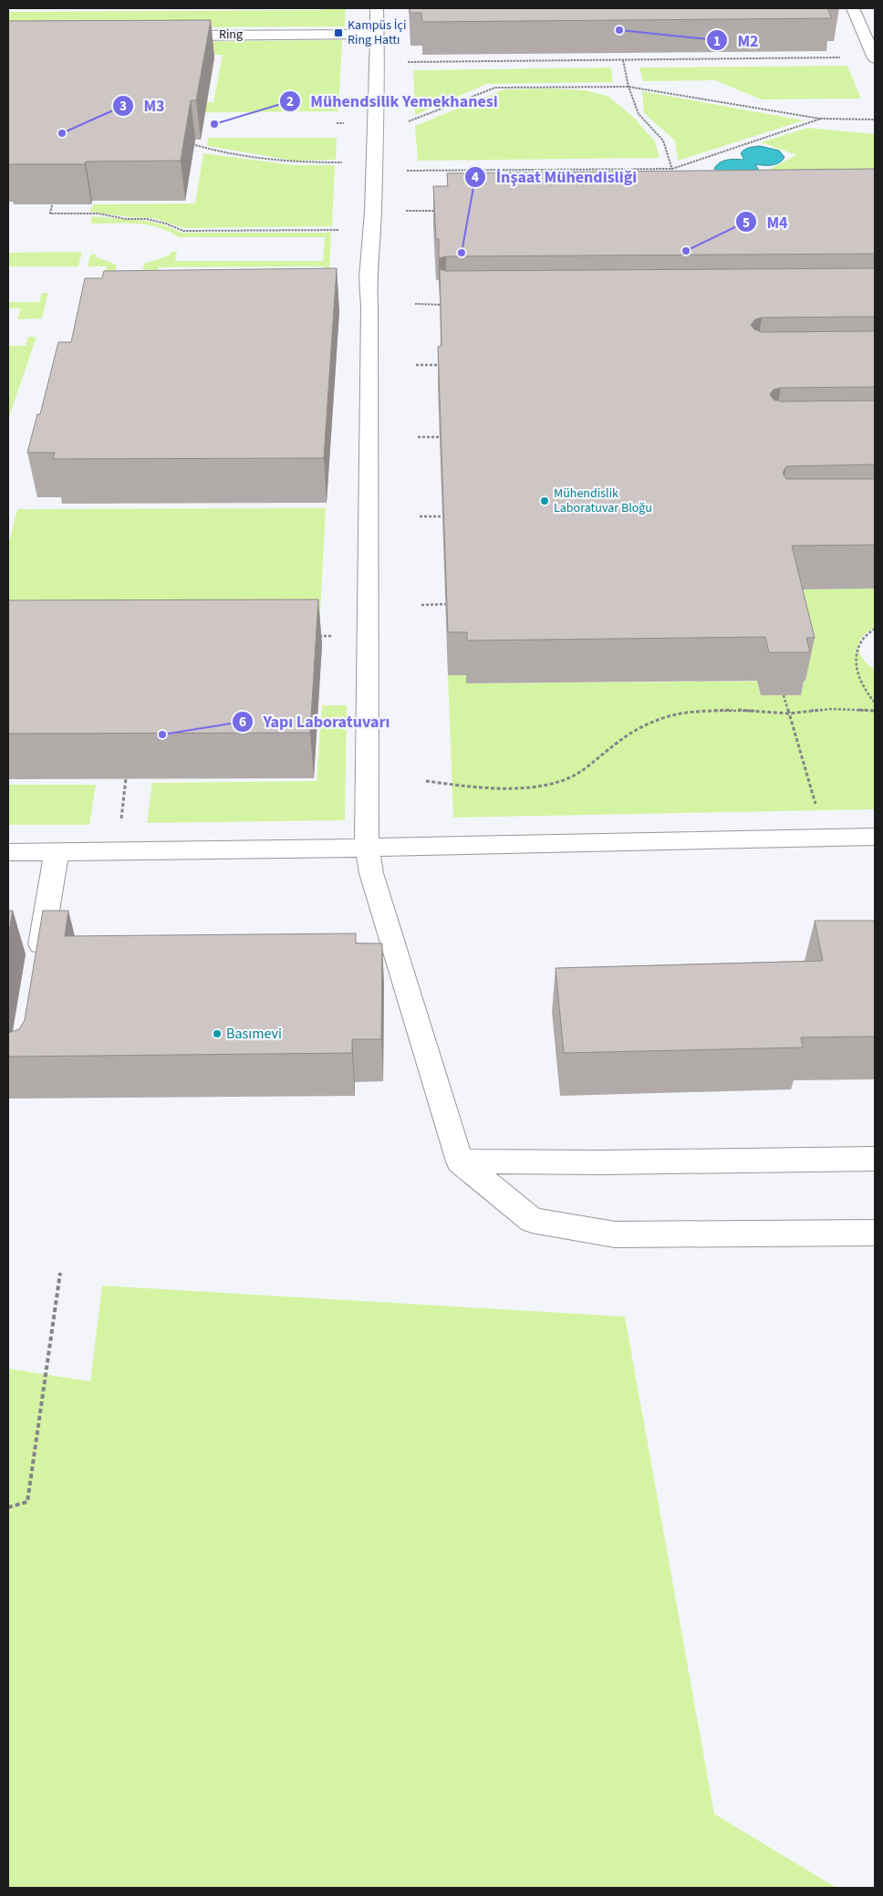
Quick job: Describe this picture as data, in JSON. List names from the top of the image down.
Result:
{
  "streets": {
    "street": ["Ring"]
  },
  "places": {
    "other": [
      "M2",
      "Mühendsilik Yemekhanesi",
      "M3",
      "M4",
      "İnşaat Mühendisliği",
      "Mühendislik Laboratuvar Bloğu",
      "Yapı Laboratuvarı",
      "Basımevi"
    ],
    "transit": ["Kampüs İçi Ring Hattı"]
  }
}
